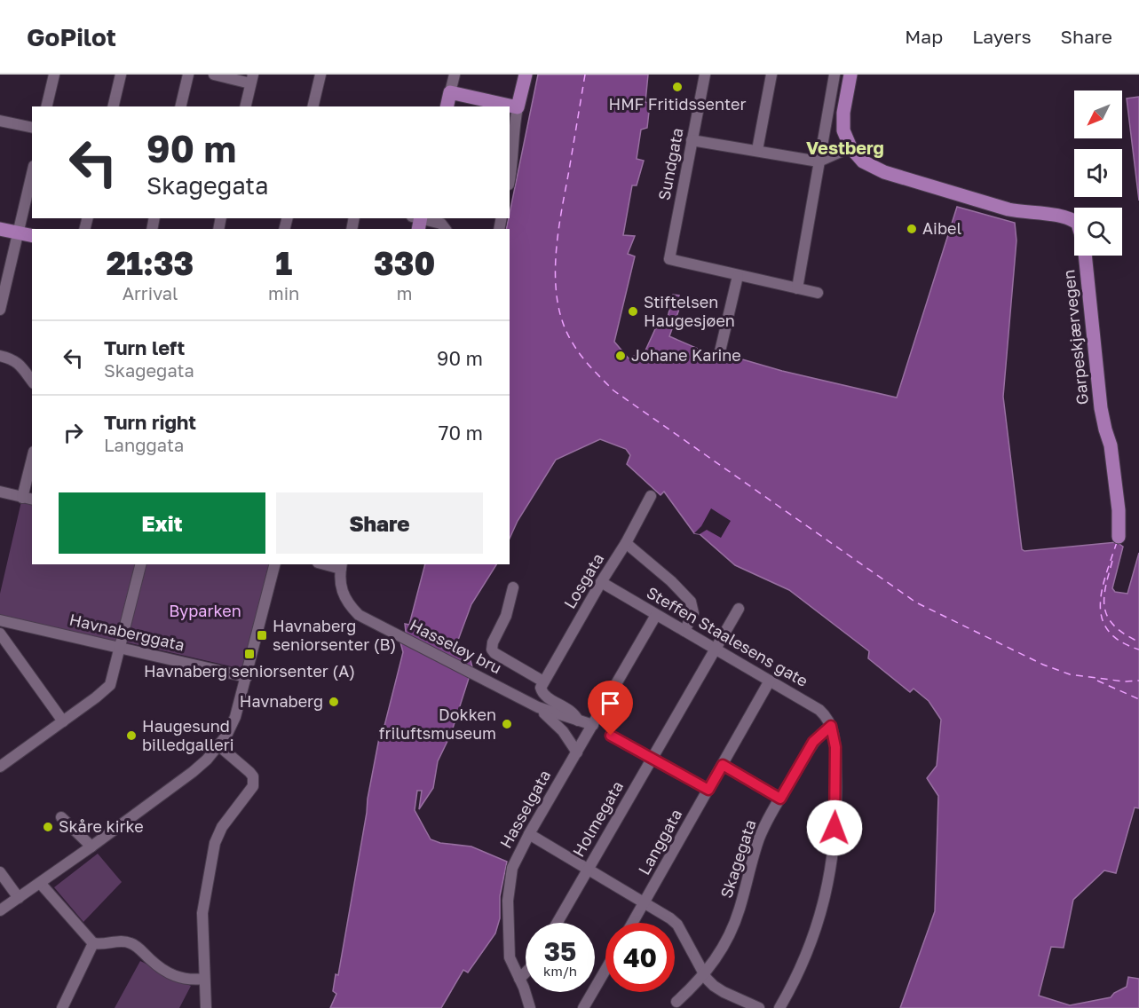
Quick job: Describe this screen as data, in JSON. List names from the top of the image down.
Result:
{
  "streets": {
    "main road": ["Garpeskjærvegen"],
    "street": [
      "Sundgata",
      "Losgata",
      "Havnaberggata",
      "Steffen Staalesens gate",
      "Hasseløy bru",
      "Hasselgata",
      "Holmegata",
      "Langgata",
      "Skagegata"
    ]
  },
  "crossings": [
    ["Losgata", "Steffen Staalesens gate"],
    ["Steffen Staalesens gate", "Hasselgata"],
    ["Steffen Staalesens gate", "Holmegata"],
    ["Steffen Staalesens gate", "Langgata"],
    ["Steffen Staalesens gate", "Skagegata"]
  ],
  "districts": ["Vestberg"],
  "parks": ["Byparken"],
  "places": {
    "other": [
      "HMF Fritidssenter",
      "Aibel",
      "Stiftelsen Haugesjøen",
      "Johane Karine",
      "Havnaberg",
      "Dokken friluftsmuseum",
      "Haugesund billedgalleri",
      "Skåre kirke"
    ],
    "transit": ["Havnaberg seniorsenter (B)", "Havnaberg seniorsenter (A)"]
  },
  "north": "bottom left",
  "page": {
    "header": "GoPilot",
    "nav": ["Map", "Layers", "Share"],
    "turn": ["90 m", "Skagegata"],
    "eta": [
      "21:33",
      "Arrival",
      "1",
      "min",
      "330",
      "m"
    ],
    "list": [
      {
        "name": "Turn left",
        "note": "Skagegata",
        "value": "90 m"
      },
      {
        "name": "Turn right",
        "note": "Langgata",
        "value": "70 m"
      }
    ],
    "buttons": ["Exit", "Share"],
    "speed": "35 km/h",
    "limit": "40"
  }
}
